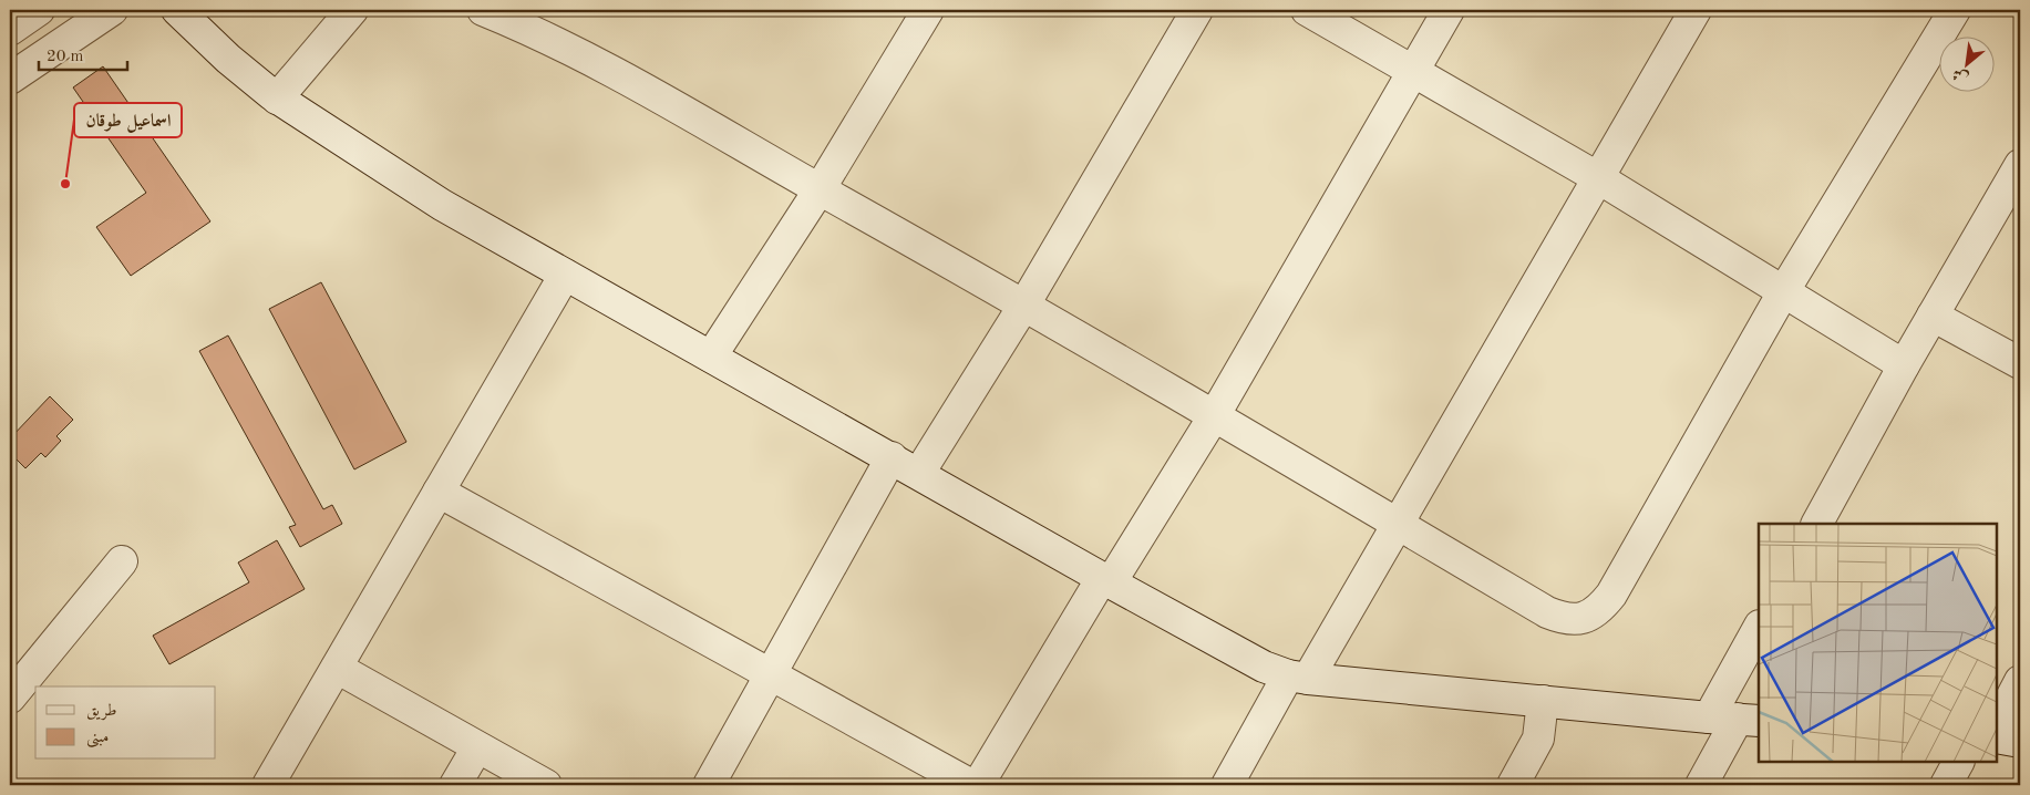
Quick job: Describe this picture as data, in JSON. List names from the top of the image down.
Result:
{
  "places": ["اسماعيل طوقان"],
  "legend": ["طريق", "مبنى"],
  "scale_bar": "20 m",
  "north": "bottom left"
}
